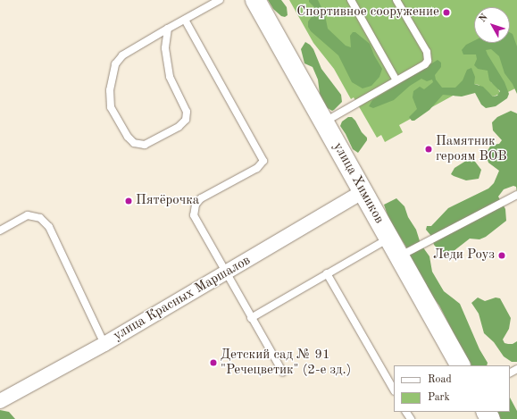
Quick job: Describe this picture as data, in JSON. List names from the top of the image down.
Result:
{
  "streets": {
    "street": ["улица Химиков", "улица Красных Маршалов"]
  },
  "crossings": [
    ["улица Химиков", "улица Красных Маршалов"]
  ],
  "places": [
    "Спортивное сооружение",
    "Памятник героям ВОВ",
    "Пятёрочка",
    "Леди Роуз",
    "Детский сад № 91 \"Речецветик\" (2-е зд.)"
  ],
  "legend": ["Road", "Park"],
  "north": "top left"
}
